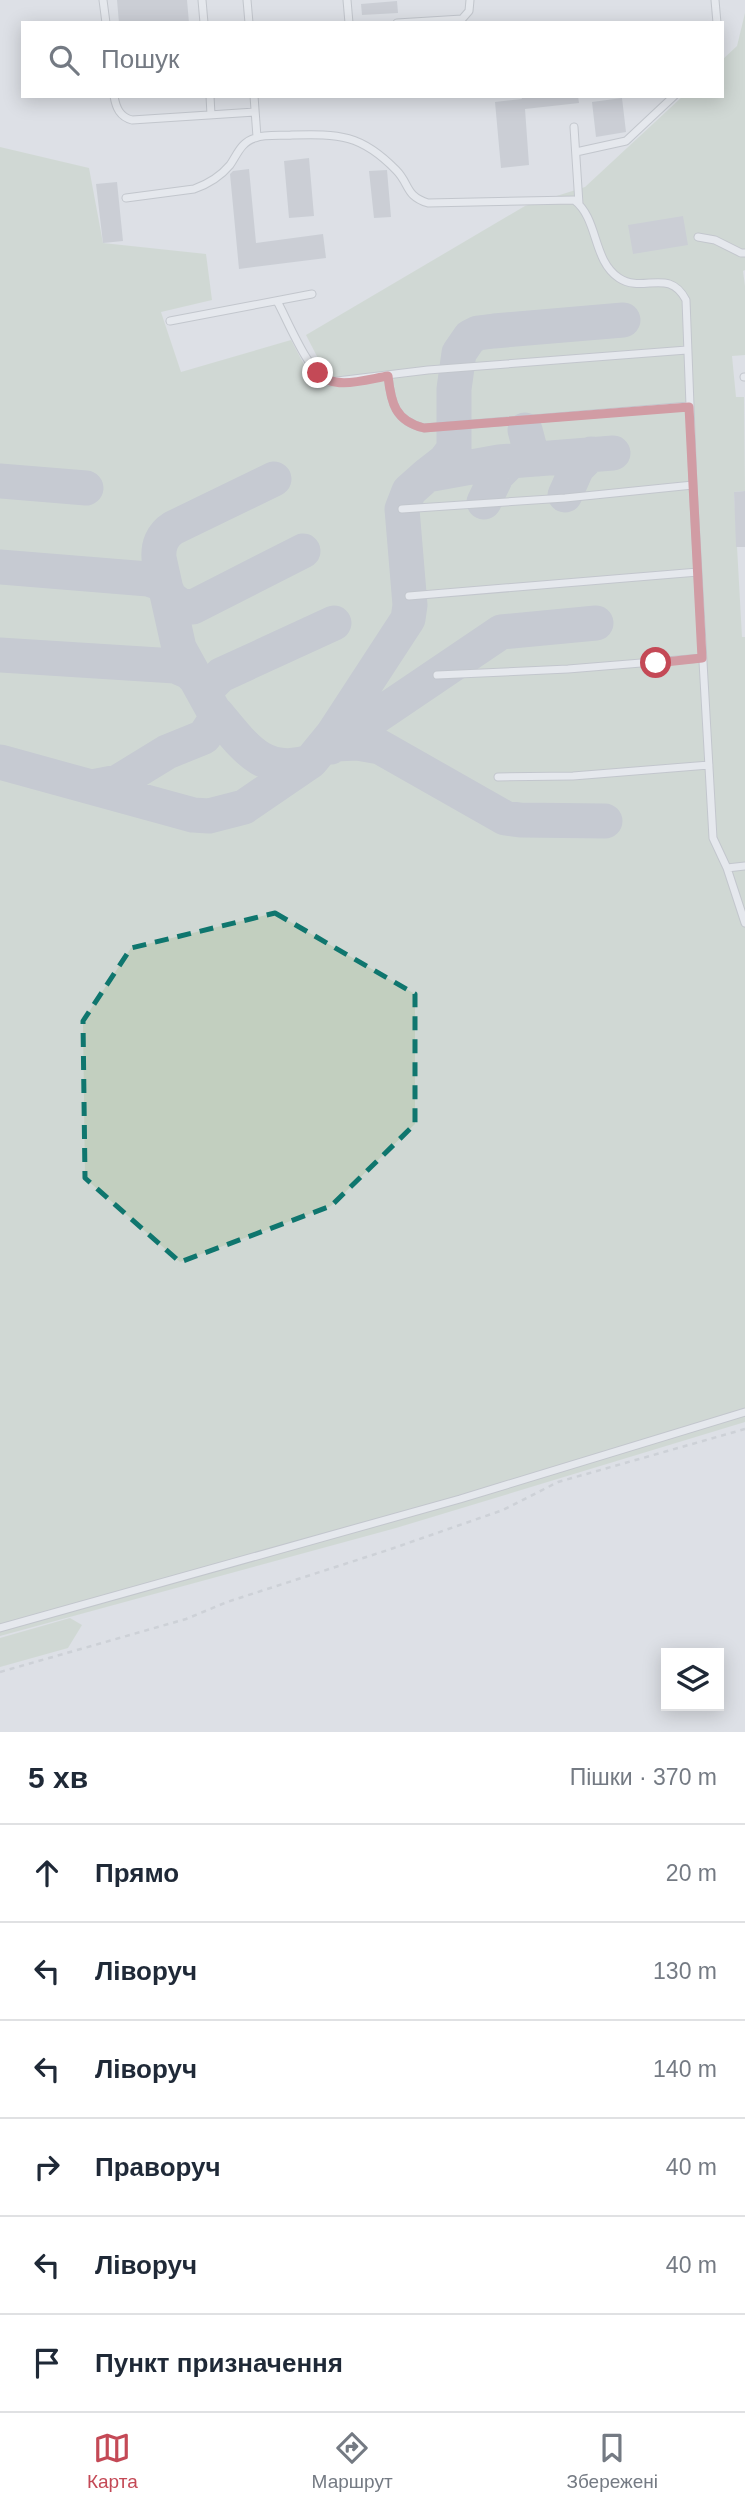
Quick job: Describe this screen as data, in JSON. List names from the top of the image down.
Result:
{
  "page": {
    "search": "Пошук",
    "heading": ["5 хв", "Пішки · 370 m"],
    "list": [
      ["Прямо", "20 m"],
      ["Ліворуч", "130 m"],
      ["Ліворуч", "140 m"],
      ["Праворуч", "40 m"],
      ["Ліворуч", "40 m"],
      "Пункт призначення"
    ],
    "nav": ["Карта", "Маршрут", "Збережені"]
  }
}
